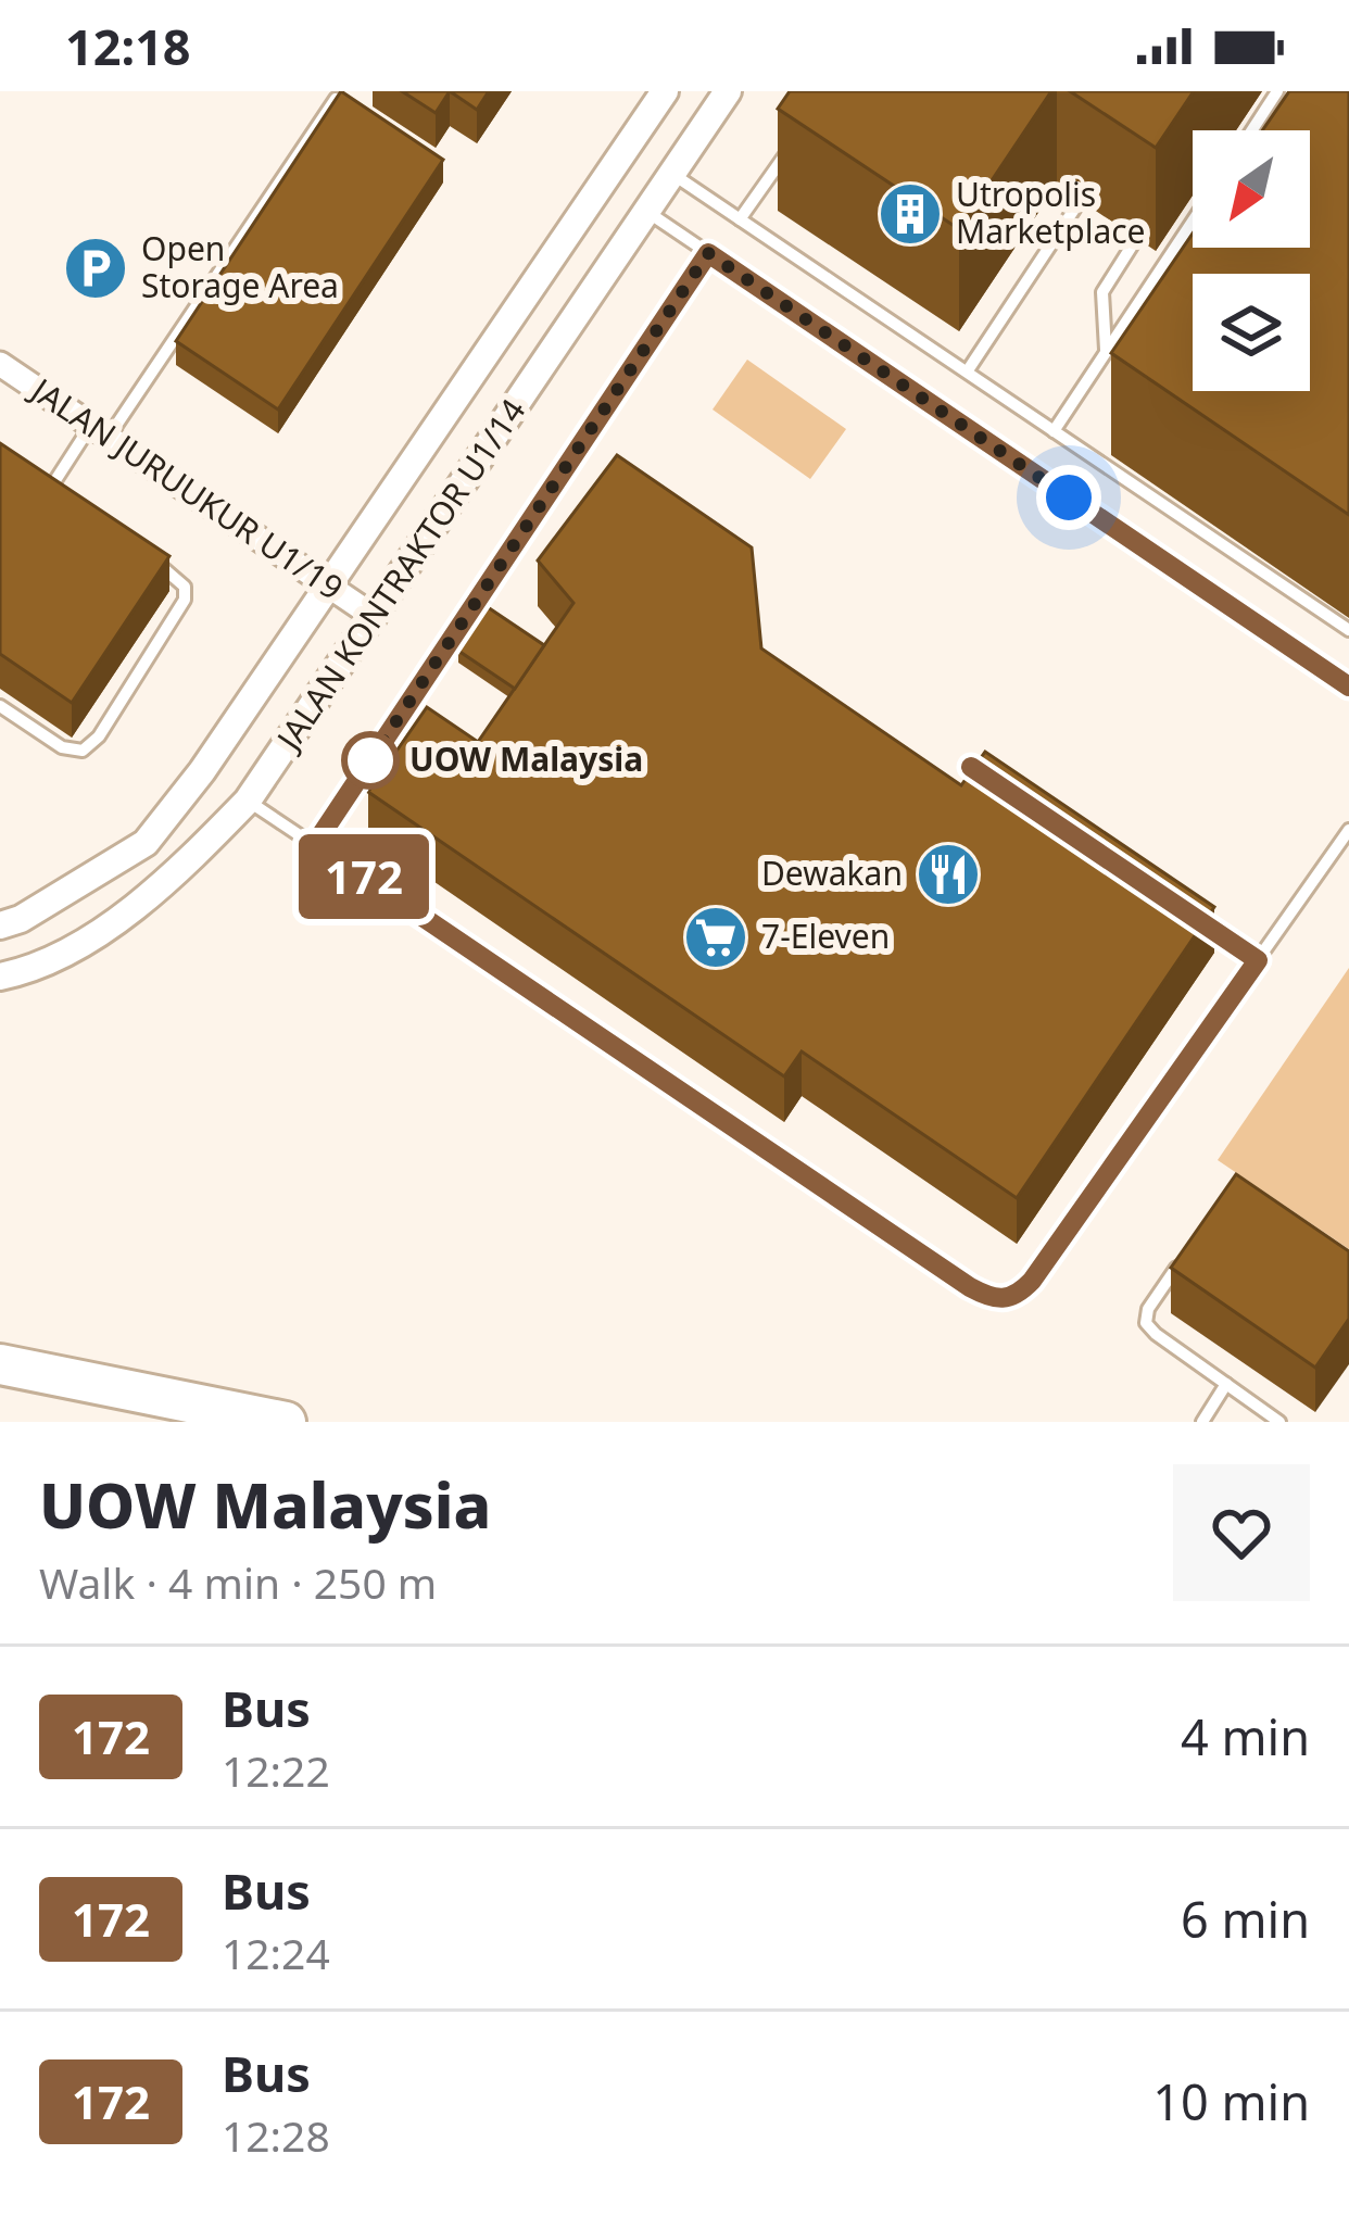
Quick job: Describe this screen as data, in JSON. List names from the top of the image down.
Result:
{
  "streets": {
    "street": ["JALAN JURUUKUR U1/19", "JALAN KONTRAKTOR U1/14"]
  },
  "crossings": [
    ["JALAN JURUUKUR U1/19", "JALAN KONTRAKTOR U1/14"]
  ],
  "places": {
    "building": ["Utropolis Marketplace"],
    "parking": ["Open Storage Area"],
    "other": ["UOW Malaysia"],
    "restaurant": ["Dewakan"],
    "supermarket": ["7-Eleven"]
  },
  "lines": ["bus line 172"],
  "north": "bottom left",
  "page": {
    "status": "12:18",
    "on_map": "172",
    "heading": ["UOW Malaysia", "Walk · 4 min · 250 m"],
    "list": [
      {
        "mark": "172",
        "name": "Bus",
        "note": "12:22",
        "value": "4 min"
      },
      {
        "mark": "172",
        "name": "Bus",
        "note": "12:24",
        "value": "6 min"
      },
      {
        "mark": "172",
        "name": "Bus",
        "note": "12:28",
        "value": "10 min"
      }
    ]
  }
}
